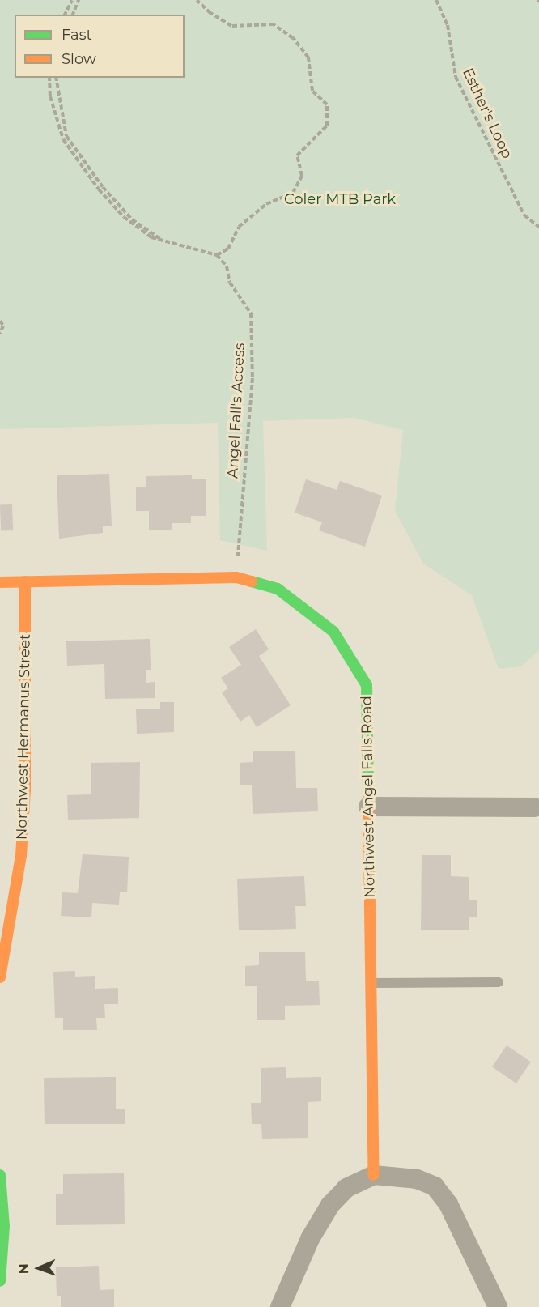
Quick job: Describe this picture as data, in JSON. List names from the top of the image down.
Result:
{
  "streets": {
    "street": ["Northwest Hermanus Street", "Northwest Angel Falls Road"],
    "path": ["Esther's Loop", "Angel Fall's Access"]
  },
  "crossings": [
    ["Angel Fall's Access", "Northwest Angel Falls Road"],
    ["Northwest Hermanus Street", "Northwest Angel Falls Road"]
  ],
  "parks": ["Coler MTB Park"],
  "legend": ["Fast", "Slow"],
  "north": "left"
}
